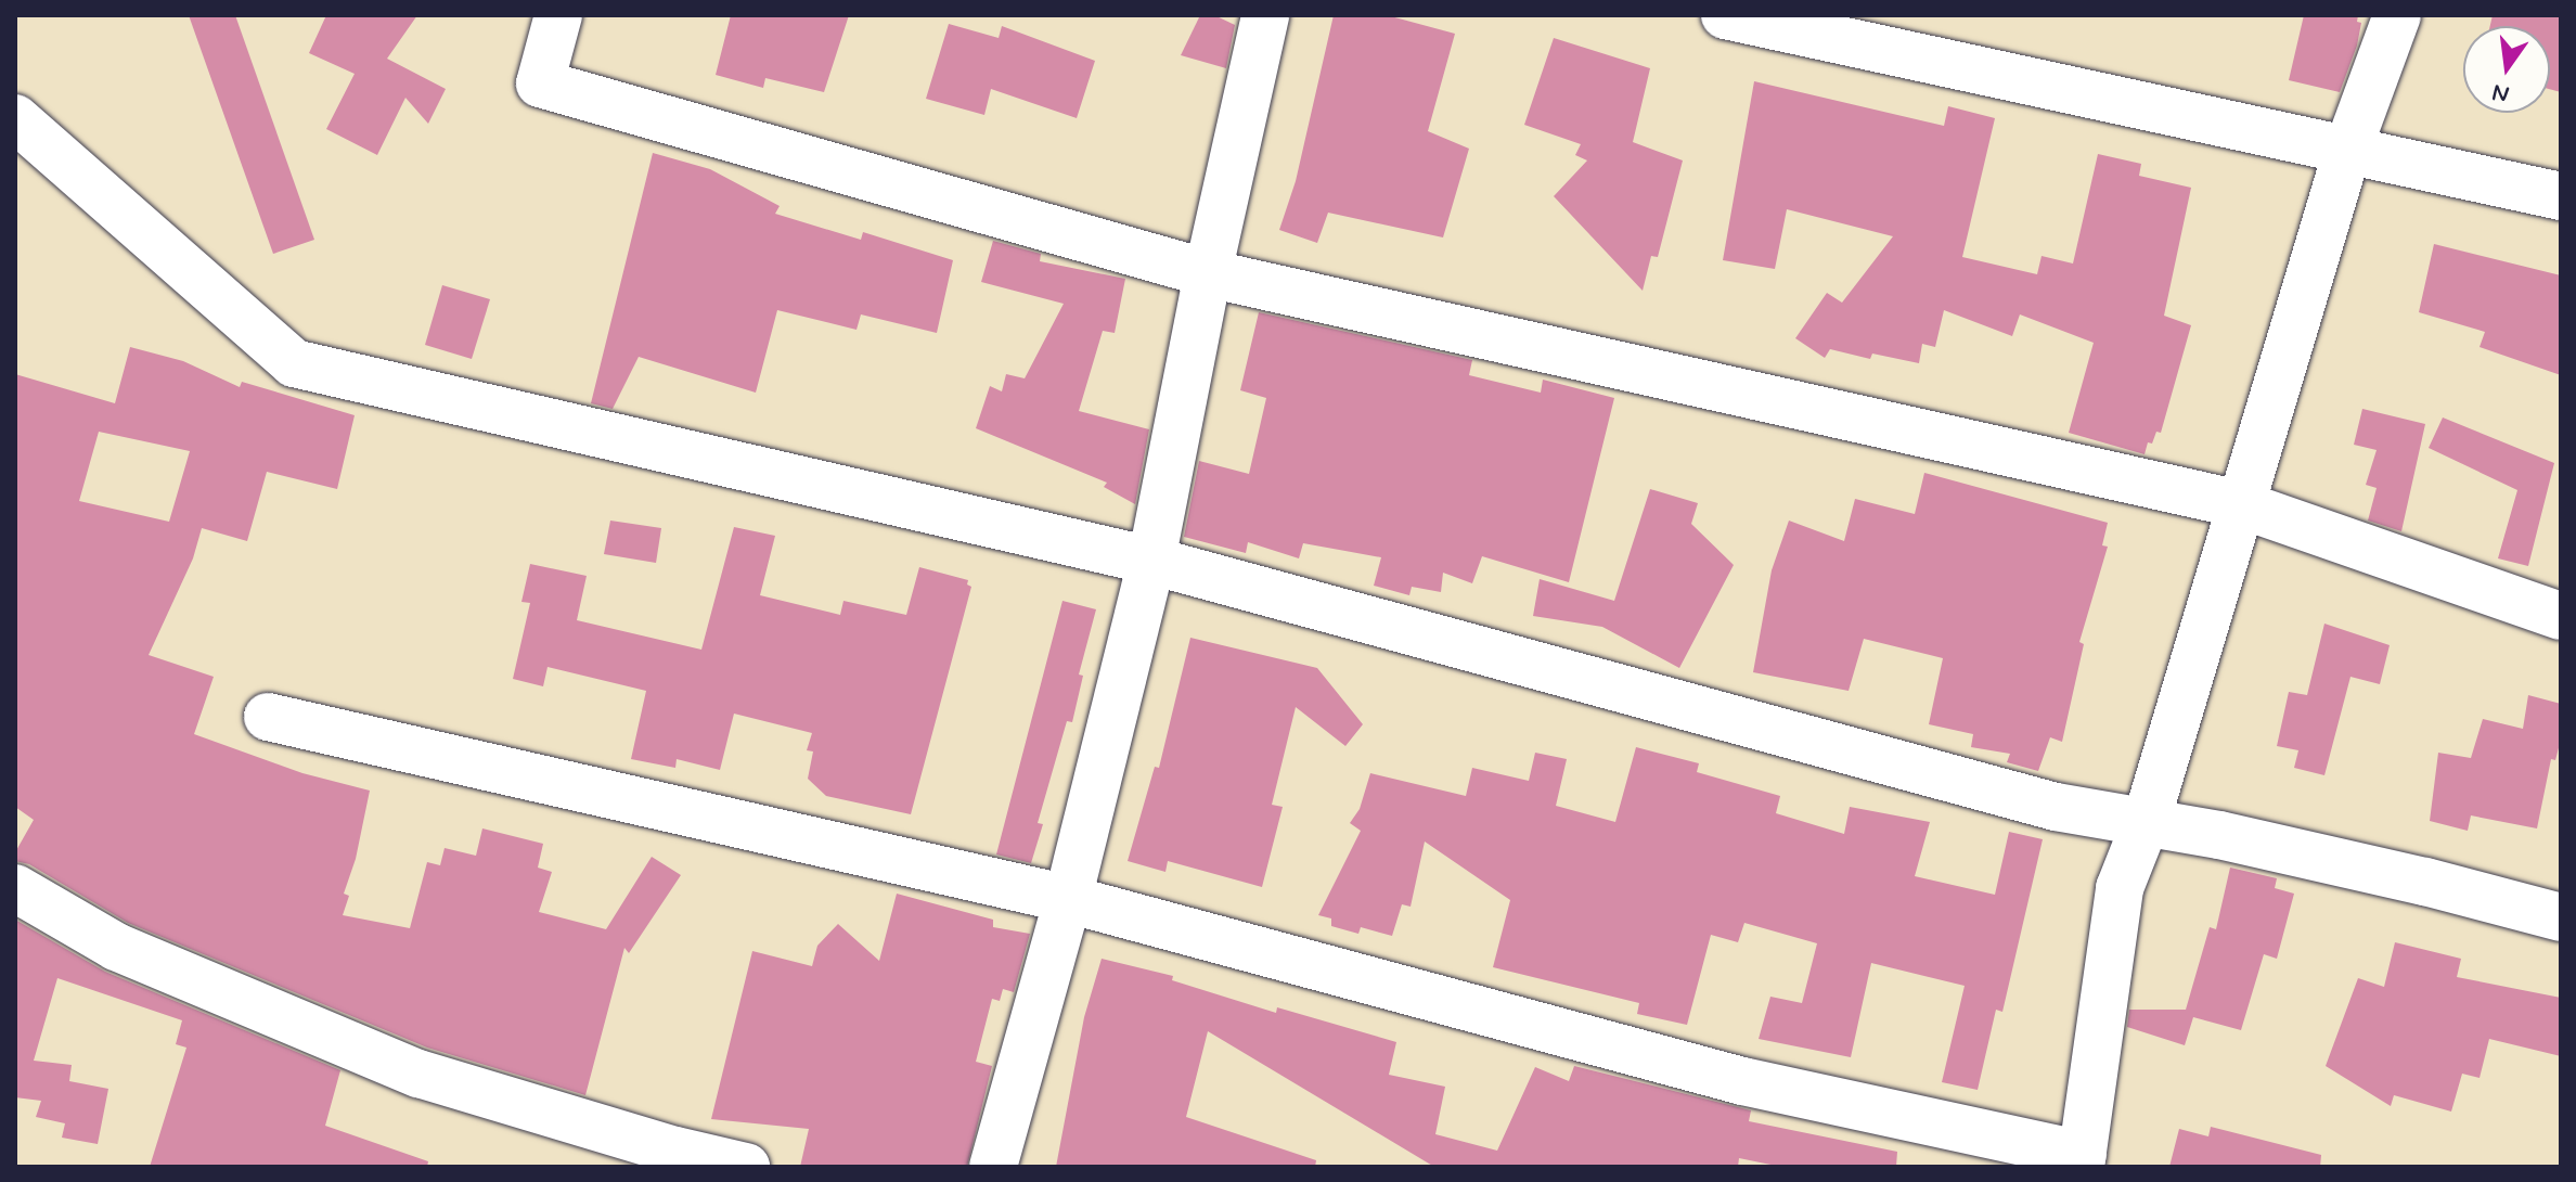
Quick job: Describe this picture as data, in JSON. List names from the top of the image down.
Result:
{
  "north": "bottom"
}
